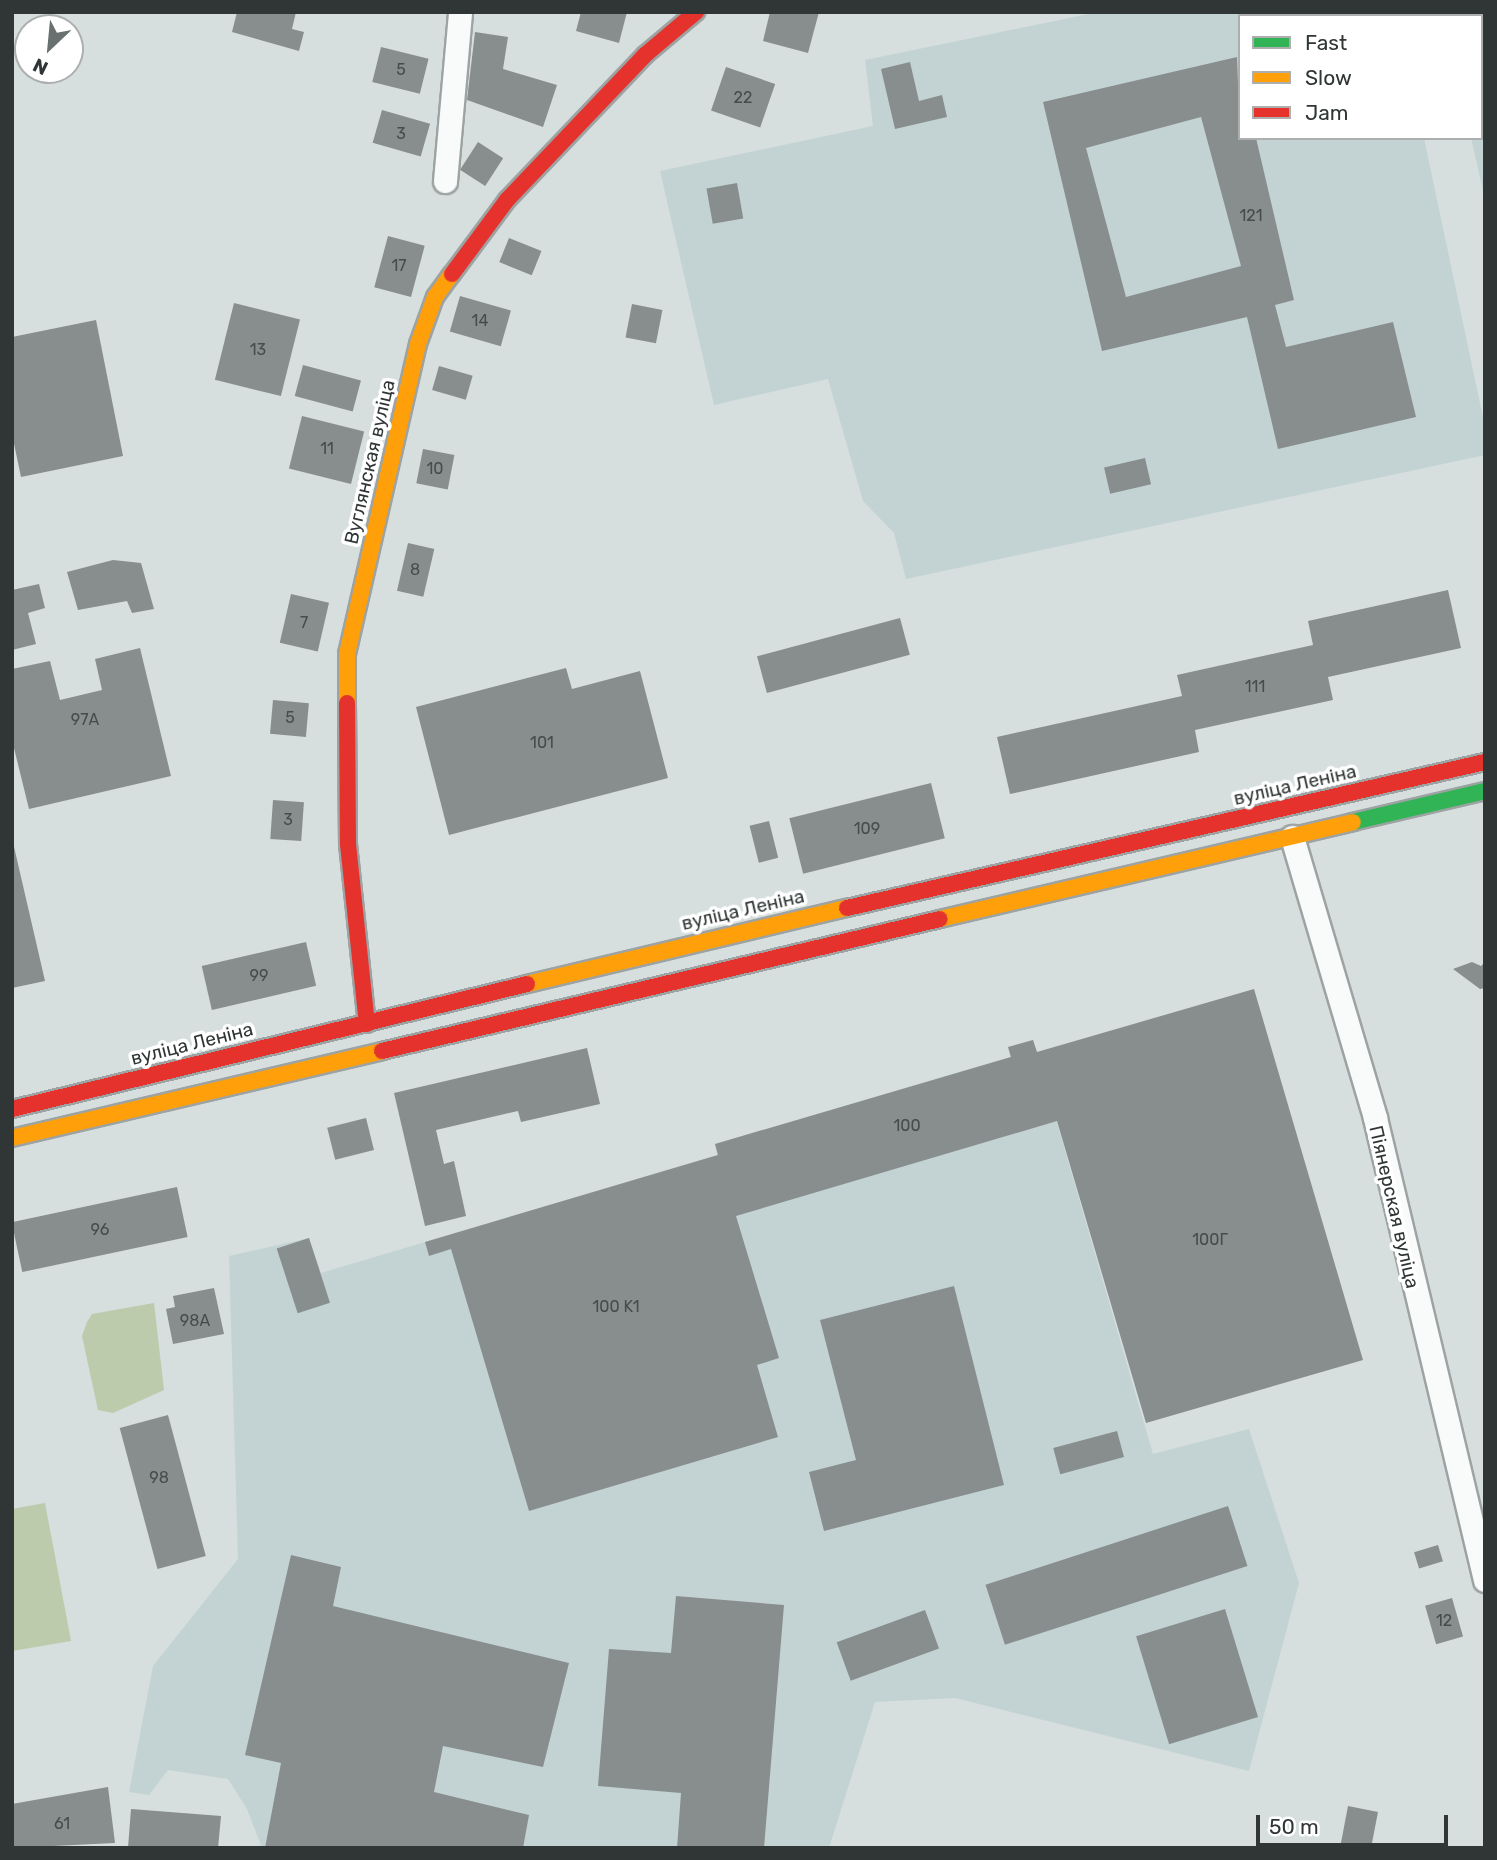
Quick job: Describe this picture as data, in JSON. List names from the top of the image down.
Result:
{
  "streets": {
    "main road": ["Вуглянская вуліца", "вуліца Леніна"],
    "street": ["Піянерская вуліца"]
  },
  "crossings": [
    ["Вуглянская вуліца", "вуліца Леніна"]
  ],
  "house_numbers": [
    "5",
    "22",
    "3",
    "121",
    "17",
    "14",
    "13",
    "11",
    "10",
    "8",
    "7",
    "111",
    "5",
    "97А",
    "101",
    "3",
    "109",
    "99",
    "100",
    "96",
    "100Г",
    "100 K1",
    "98А",
    "98",
    "12",
    "61"
  ],
  "legend": ["Fast", "Slow", "Jam"],
  "scale_bar": "50 m",
  "north": "bottom left"
}
